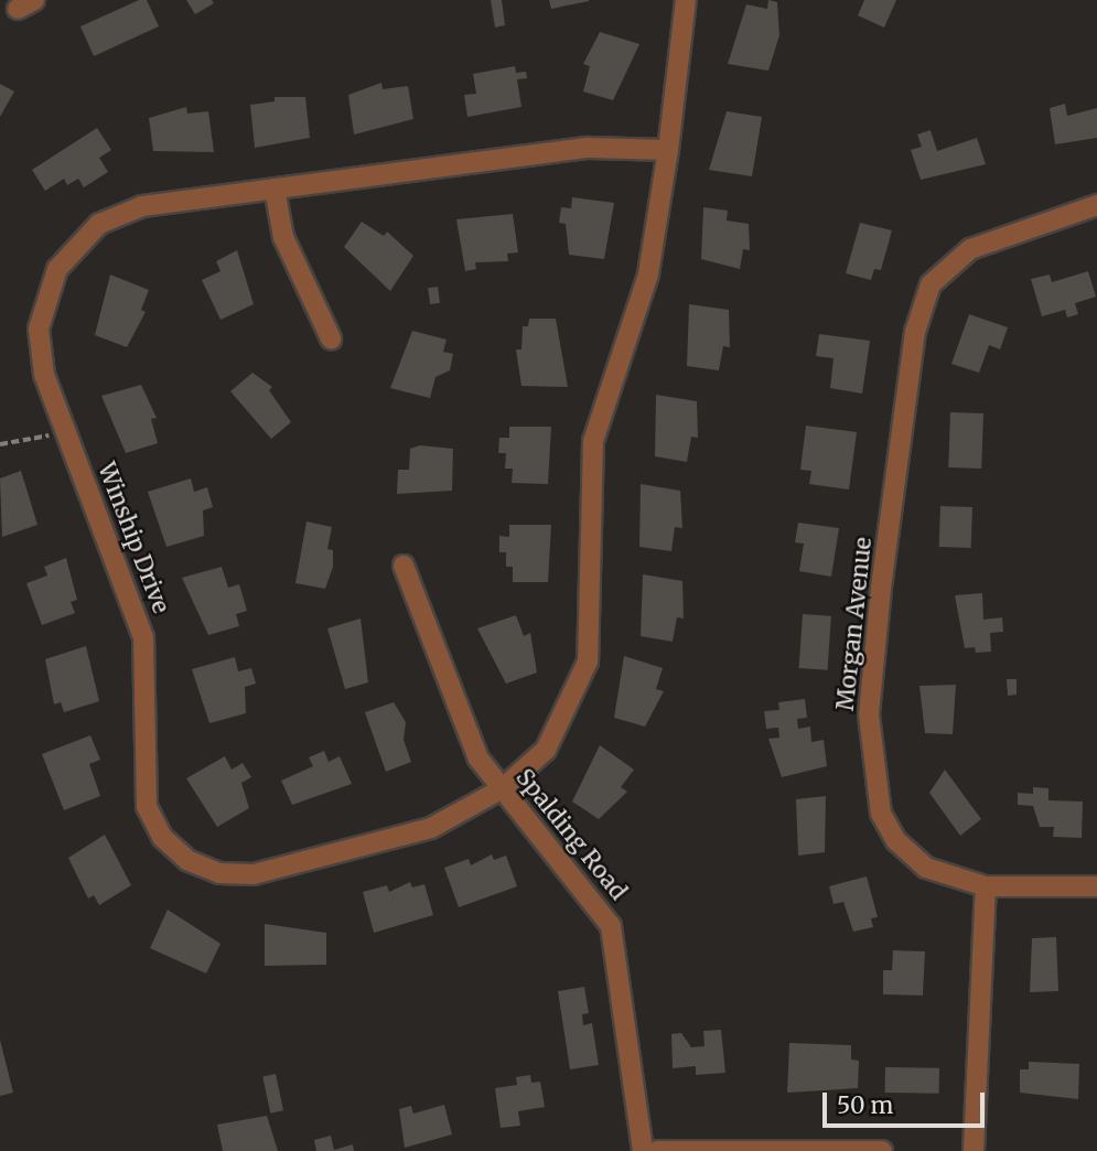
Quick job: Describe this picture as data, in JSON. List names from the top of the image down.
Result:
{
  "streets": {
    "street": ["Winship Drive", "Morgan Avenue", "Spalding Road"]
  },
  "crossings": [
    ["Winship Drive", "Spalding Road"]
  ],
  "scale_bar": "50 m"
}
